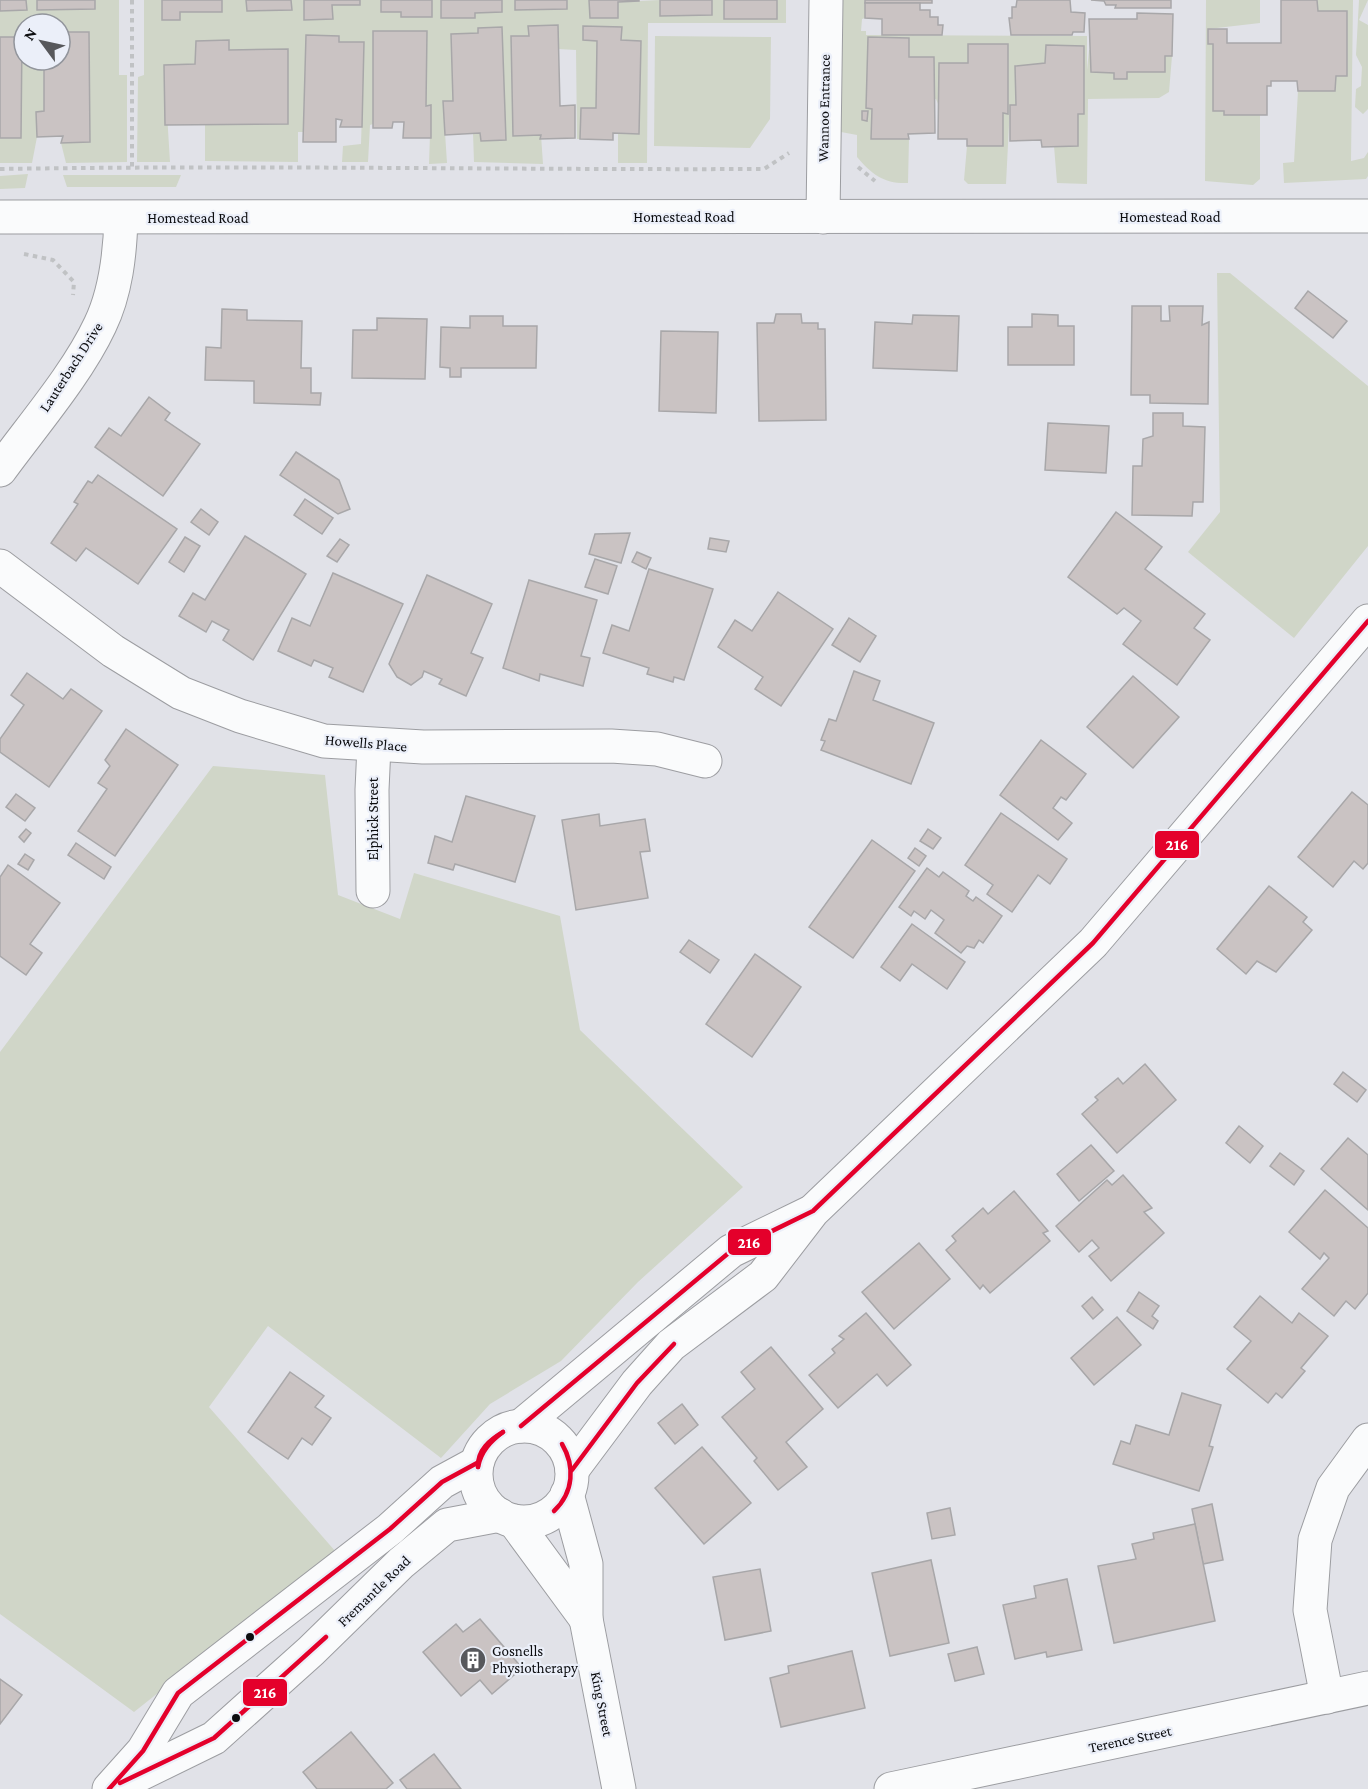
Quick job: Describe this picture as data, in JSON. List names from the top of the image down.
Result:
{
  "streets": {
    "street": [
      "Wannoo Entrance",
      "Homestead Road",
      "Lauterbach Drive",
      "Howells Place",
      "Elphick Street",
      "Fremantle Road",
      "King Street",
      "Terence Street"
    ]
  },
  "crossings": [
    ["Wannoo Entrance", "Homestead Road"],
    ["Homestead Road", "Lauterbach Drive"],
    ["Howells Place", "Elphick Street"],
    ["Fremantle Road", "King Street"]
  ],
  "places": {
    "building": ["Gosnells Physiotherapy"]
  },
  "lines": ["transit line 216"],
  "north": "top left"
}
